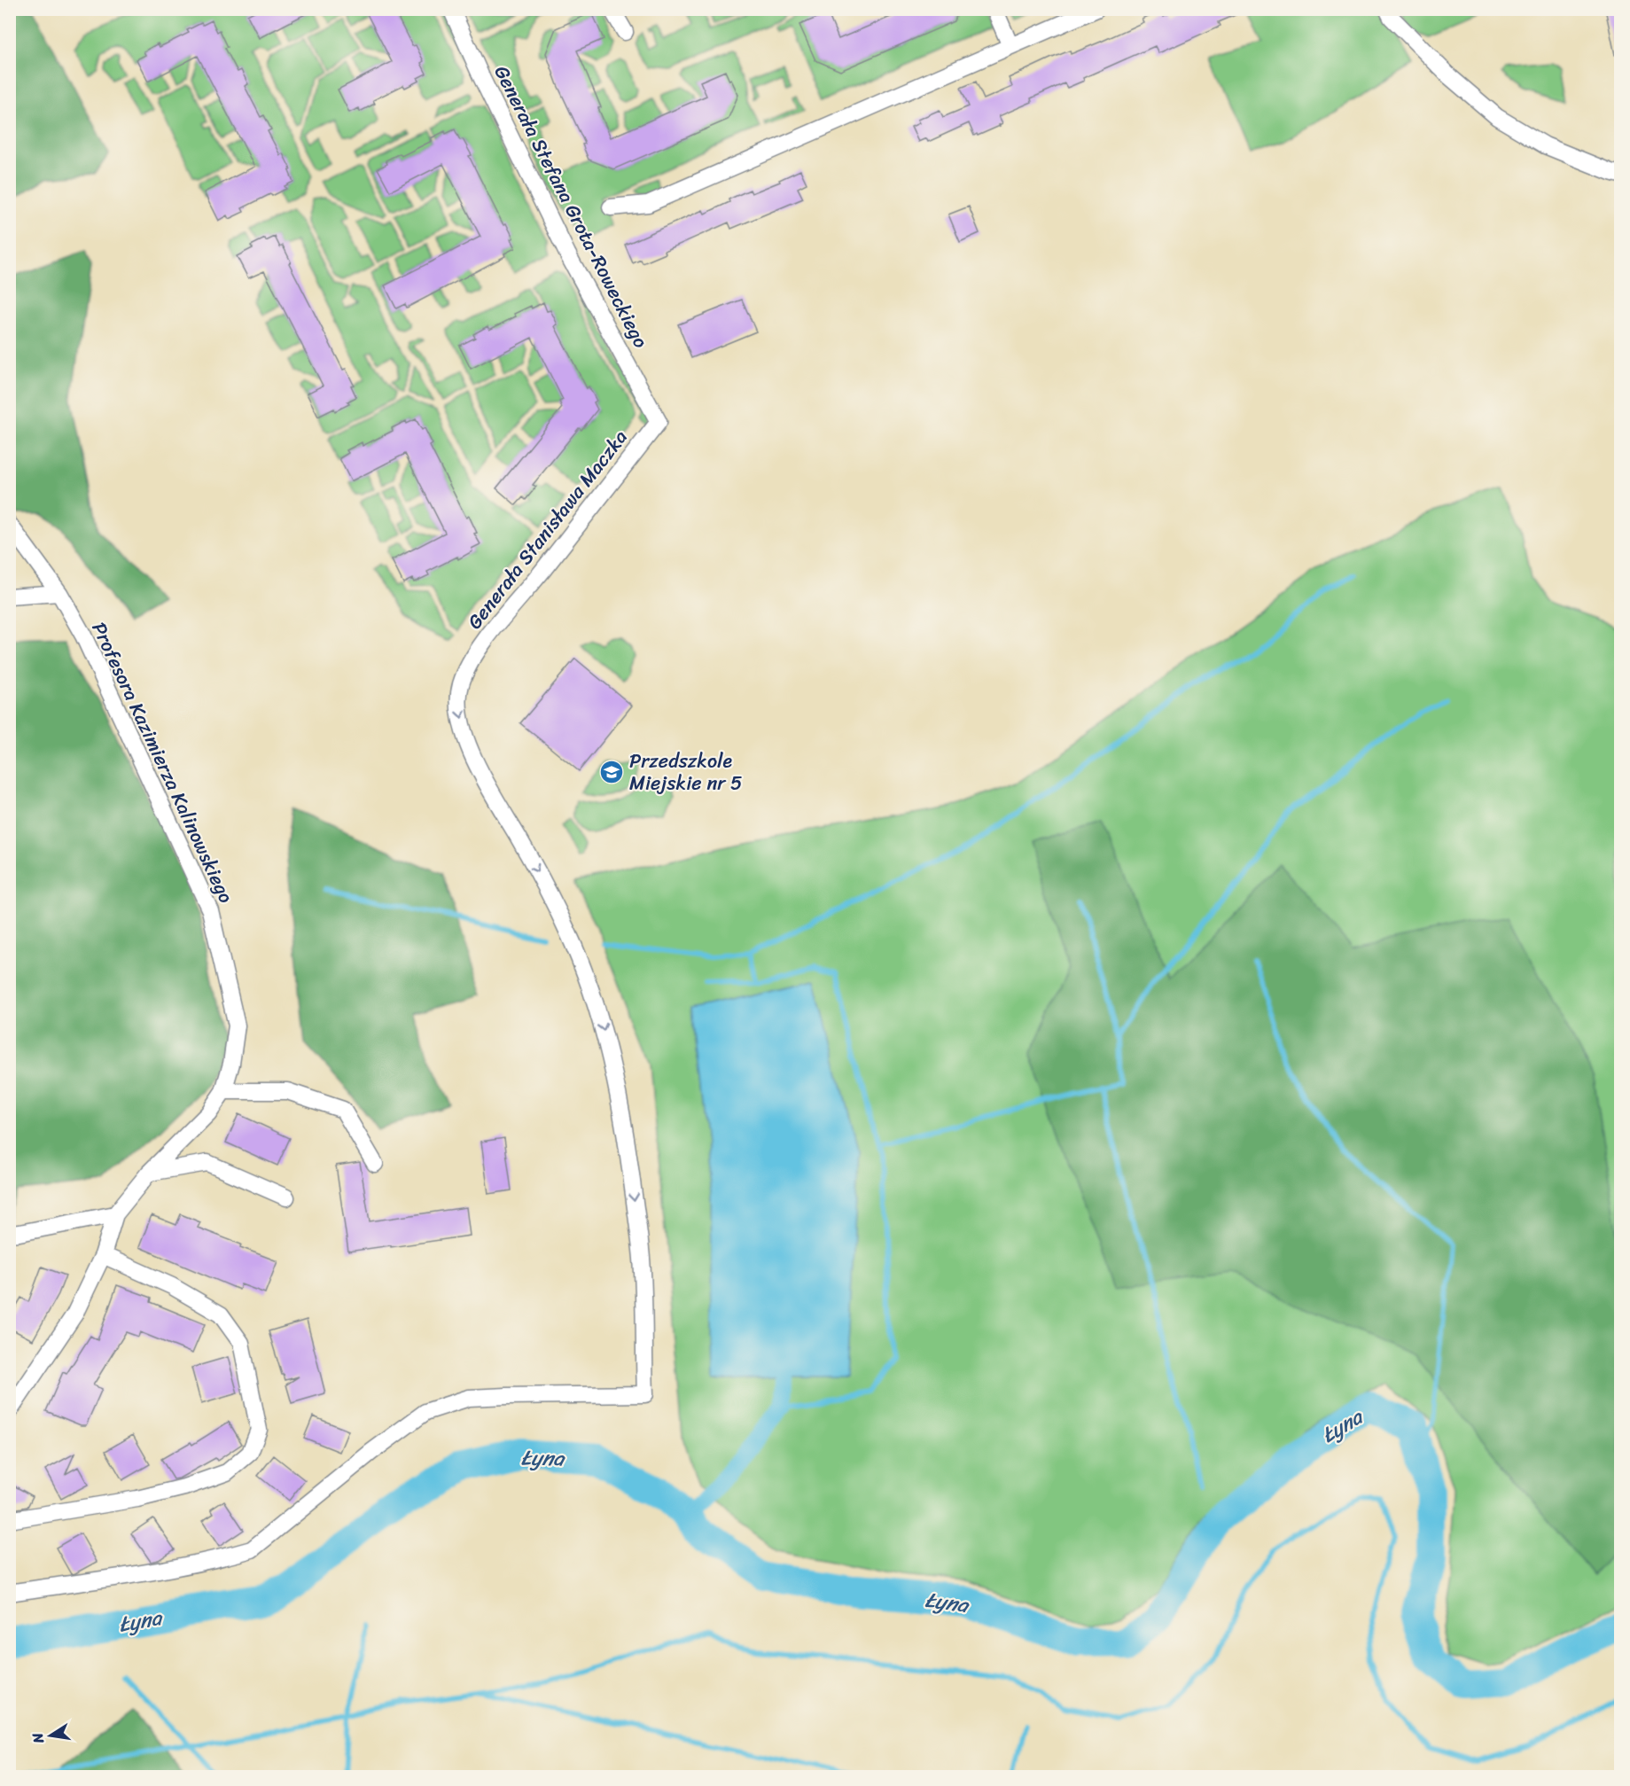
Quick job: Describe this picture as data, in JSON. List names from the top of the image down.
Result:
{
  "streets": {
    "street": ["Generała Stefana Grota-Roweckiego", "Generała Stanisława Maczka", "Profesora Kazimierza Kalinowskiego"]
  },
  "crossings": [
    ["Generała Stefana Grota-Roweckiego", "Generała Stanisława Maczka"]
  ],
  "water": ["Łyna"],
  "places": {
    "school or university": ["Przedszkole Miejskie nr 5"]
  },
  "north": "left"
}
